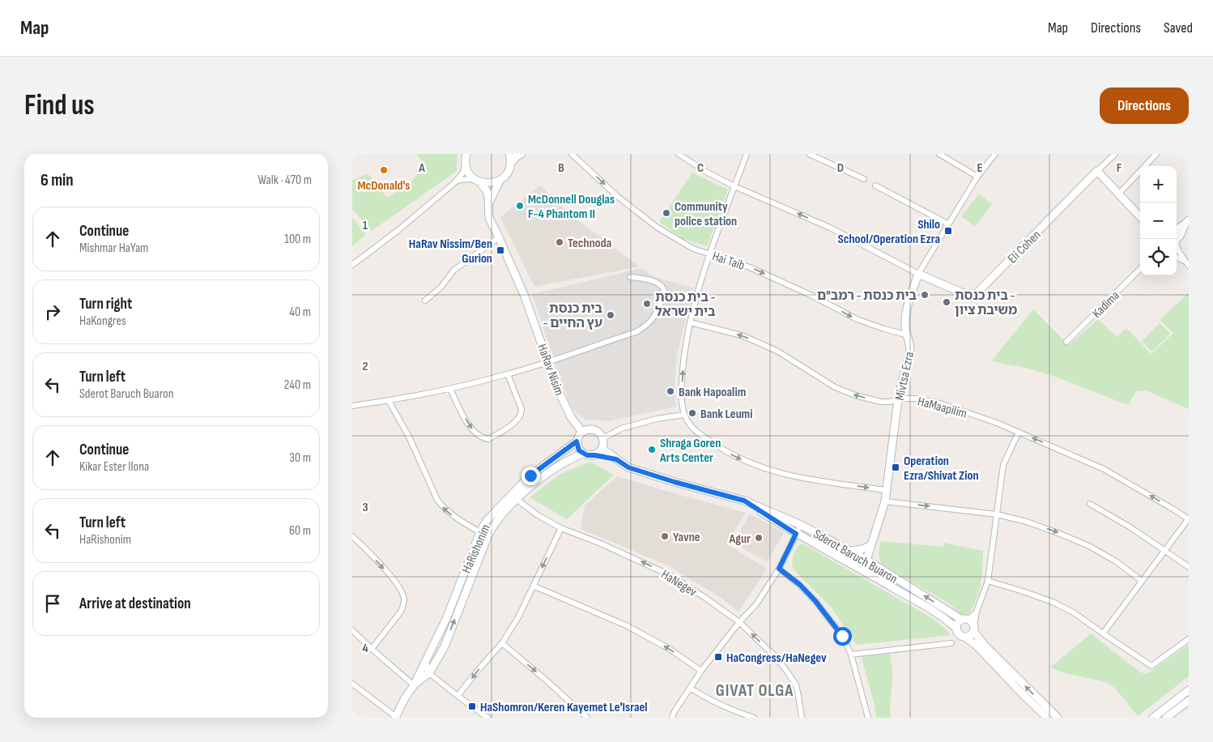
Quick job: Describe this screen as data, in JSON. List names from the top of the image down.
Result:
{
  "streets": {
    "street": [
      "Eli Cohen",
      "Hai Taib",
      "Kadima",
      "HaRav Nisim",
      "Mivtsa Ezra",
      "HaMaapilim",
      "HaRishonim",
      "Sderot Baruch Buaron",
      "HaNegev"
    ]
  },
  "crossings": [
    ["Eli Cohen", "Mivtsa Ezra"],
    ["Hai Taib", "Mivtsa Ezra"],
    ["HaRav Nisim", "HaRishonim"],
    ["HaRav Nisim", "Sderot Baruch Buaron"],
    ["Mivtsa Ezra", "HaMaapilim"],
    ["Mivtsa Ezra", "Sderot Baruch Buaron"],
    ["HaRishonim", "Sderot Baruch Buaron"],
    ["HaRishonim", "HaNegev"]
  ],
  "one_way": ["Hai Taib", "HaMaapilim", "HaNegev"],
  "districts": ["GIVAT OLGA"],
  "places": {
    "other": [
      "McDonald's",
      "McDonnell Douglas F-4 Phantom II",
      "Community police station",
      "Technoda",
      "בית כנסת - רמב\"ם",
      "בית כנסת - משיבת ציון",
      "בית כנסת - בית ישראל",
      "בית כנסת - עץ החיים",
      "Bank Hapoalim",
      "Bank Leumi",
      "Shraga Goren Arts Center",
      "Yavne",
      "Agur"
    ],
    "transit": [
      "Shilo School/Operation Ezra",
      "HaRav Nissim/Ben Gurion",
      "Operation Ezra/Shivat Zion",
      "HaCongress/HaNegev",
      "HaShomron/Keren Kayemet Le'Israel"
    ]
  },
  "page": {
    "header": "Map",
    "nav": ["Map", "Directions", "Saved"],
    "buttons": "Directions",
    "title": "Find us",
    "heading": ["6 min", "Walk · 470 m"],
    "map_buttons": ["+", "−"],
    "list": [
      ["Continue", "Mishmar HaYam", "100 m"],
      ["Turn right", "HaKongres", "40 m"],
      ["Turn left", "Sderot Baruch Buaron", "240 m"],
      ["Continue", "Kikar Ester Ilona", "30 m"],
      ["Turn left", "HaRishonim", "60 m"],
      "Arrive at destination"
    ]
  },
  "grid": {
    "columns": [
      "A",
      "B",
      "C",
      "D",
      "E",
      "F"
    ],
    "rows": [
      "1",
      "2",
      "3",
      "4"
    ]
  }
}
